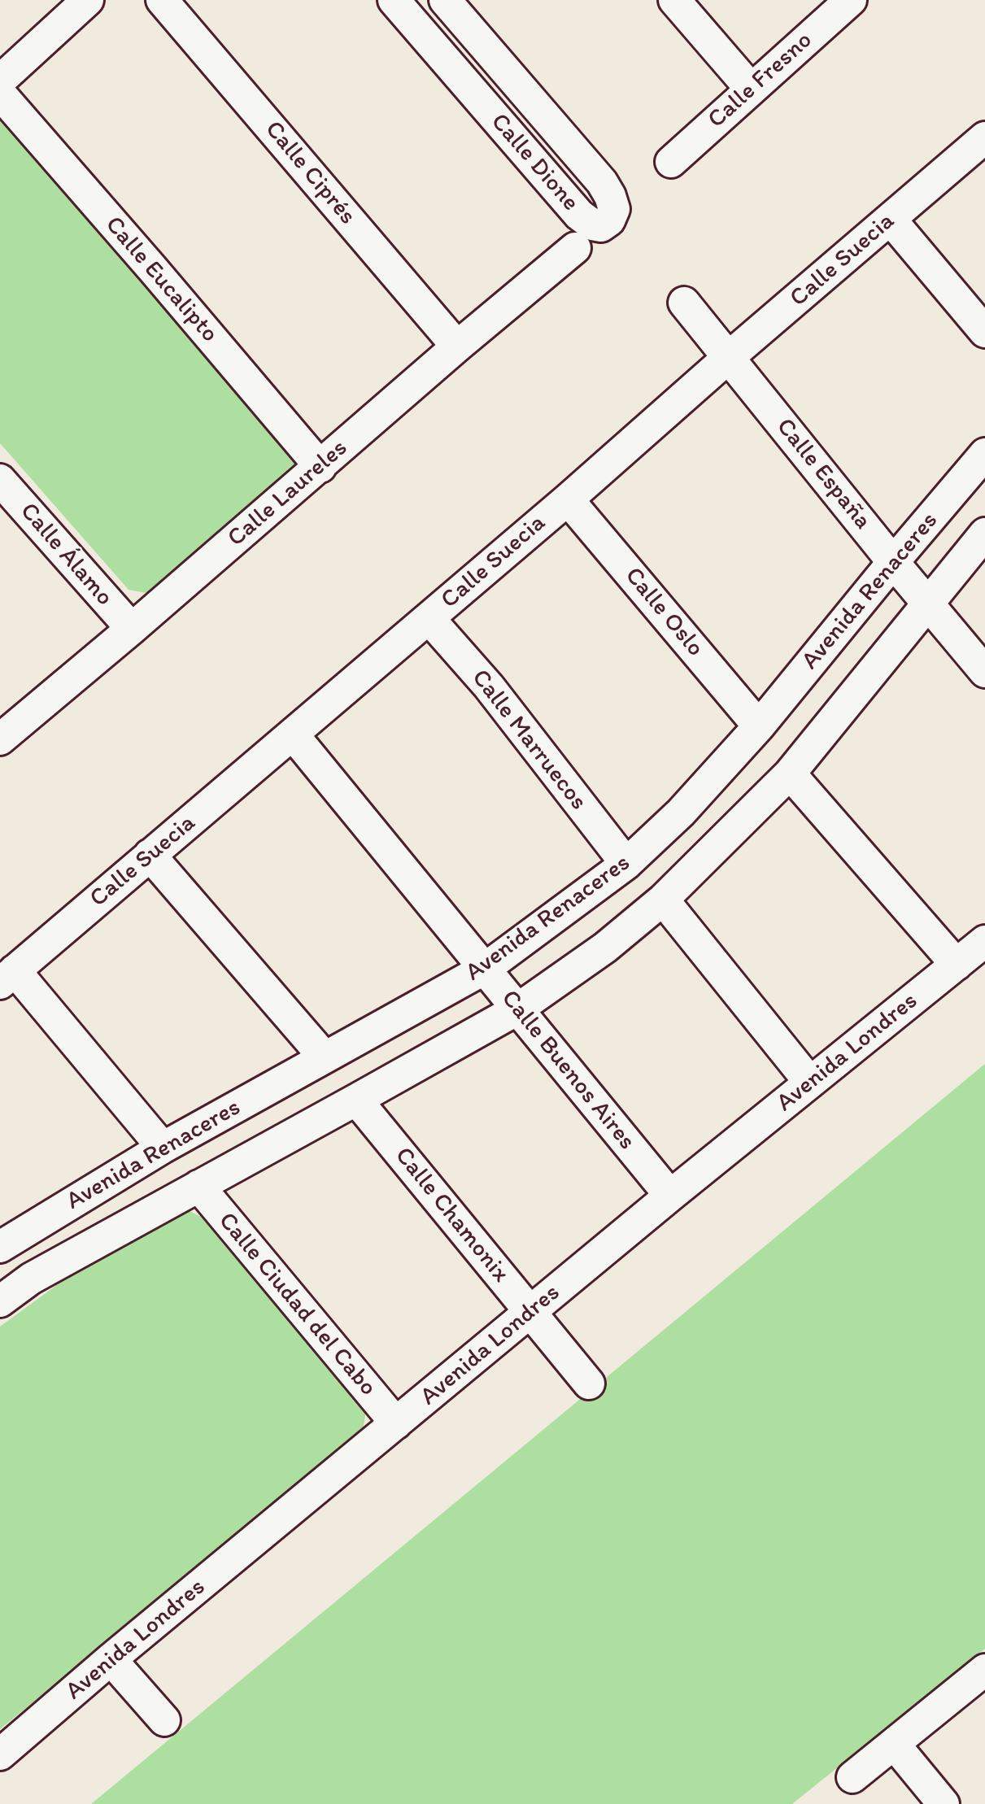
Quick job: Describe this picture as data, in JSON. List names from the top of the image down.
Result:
{
  "streets": {
    "street": [
      "Calle Fresno",
      "Calle Dione",
      "Calle Ciprés",
      "Calle Suecia",
      "Calle Eucalipto",
      "Calle España",
      "Calle Laureles",
      "Calle Álamo",
      "Avenida Renaceres",
      "Calle Oslo",
      "Calle Marruecos",
      "Avenida Londres",
      "Calle Buenos Aires",
      "Calle Chamonix",
      "Calle Ciudad del Cabo"
    ]
  },
  "crossings": [
    ["Calle Ciprés", "Calle Laureles"],
    ["Calle Suecia", "Calle España"],
    ["Calle Suecia", "Calle Oslo"],
    ["Calle Suecia", "Calle Marruecos"],
    ["Calle Suecia", "Calle Buenos Aires"],
    ["Calle Eucalipto", "Calle Laureles"],
    ["Calle España", "Avenida Renaceres"],
    ["Calle Laureles", "Calle Álamo"],
    ["Avenida Renaceres", "Calle Oslo"],
    ["Avenida Renaceres", "Calle Marruecos"],
    ["Avenida Renaceres", "Calle Buenos Aires"],
    ["Avenida Renaceres", "Calle Chamonix"],
    ["Avenida Renaceres", "Calle Ciudad del Cabo"],
    ["Avenida Londres", "Calle Buenos Aires"],
    ["Avenida Londres", "Calle Chamonix"],
    ["Avenida Londres", "Calle Ciudad del Cabo"]
  ]
}
